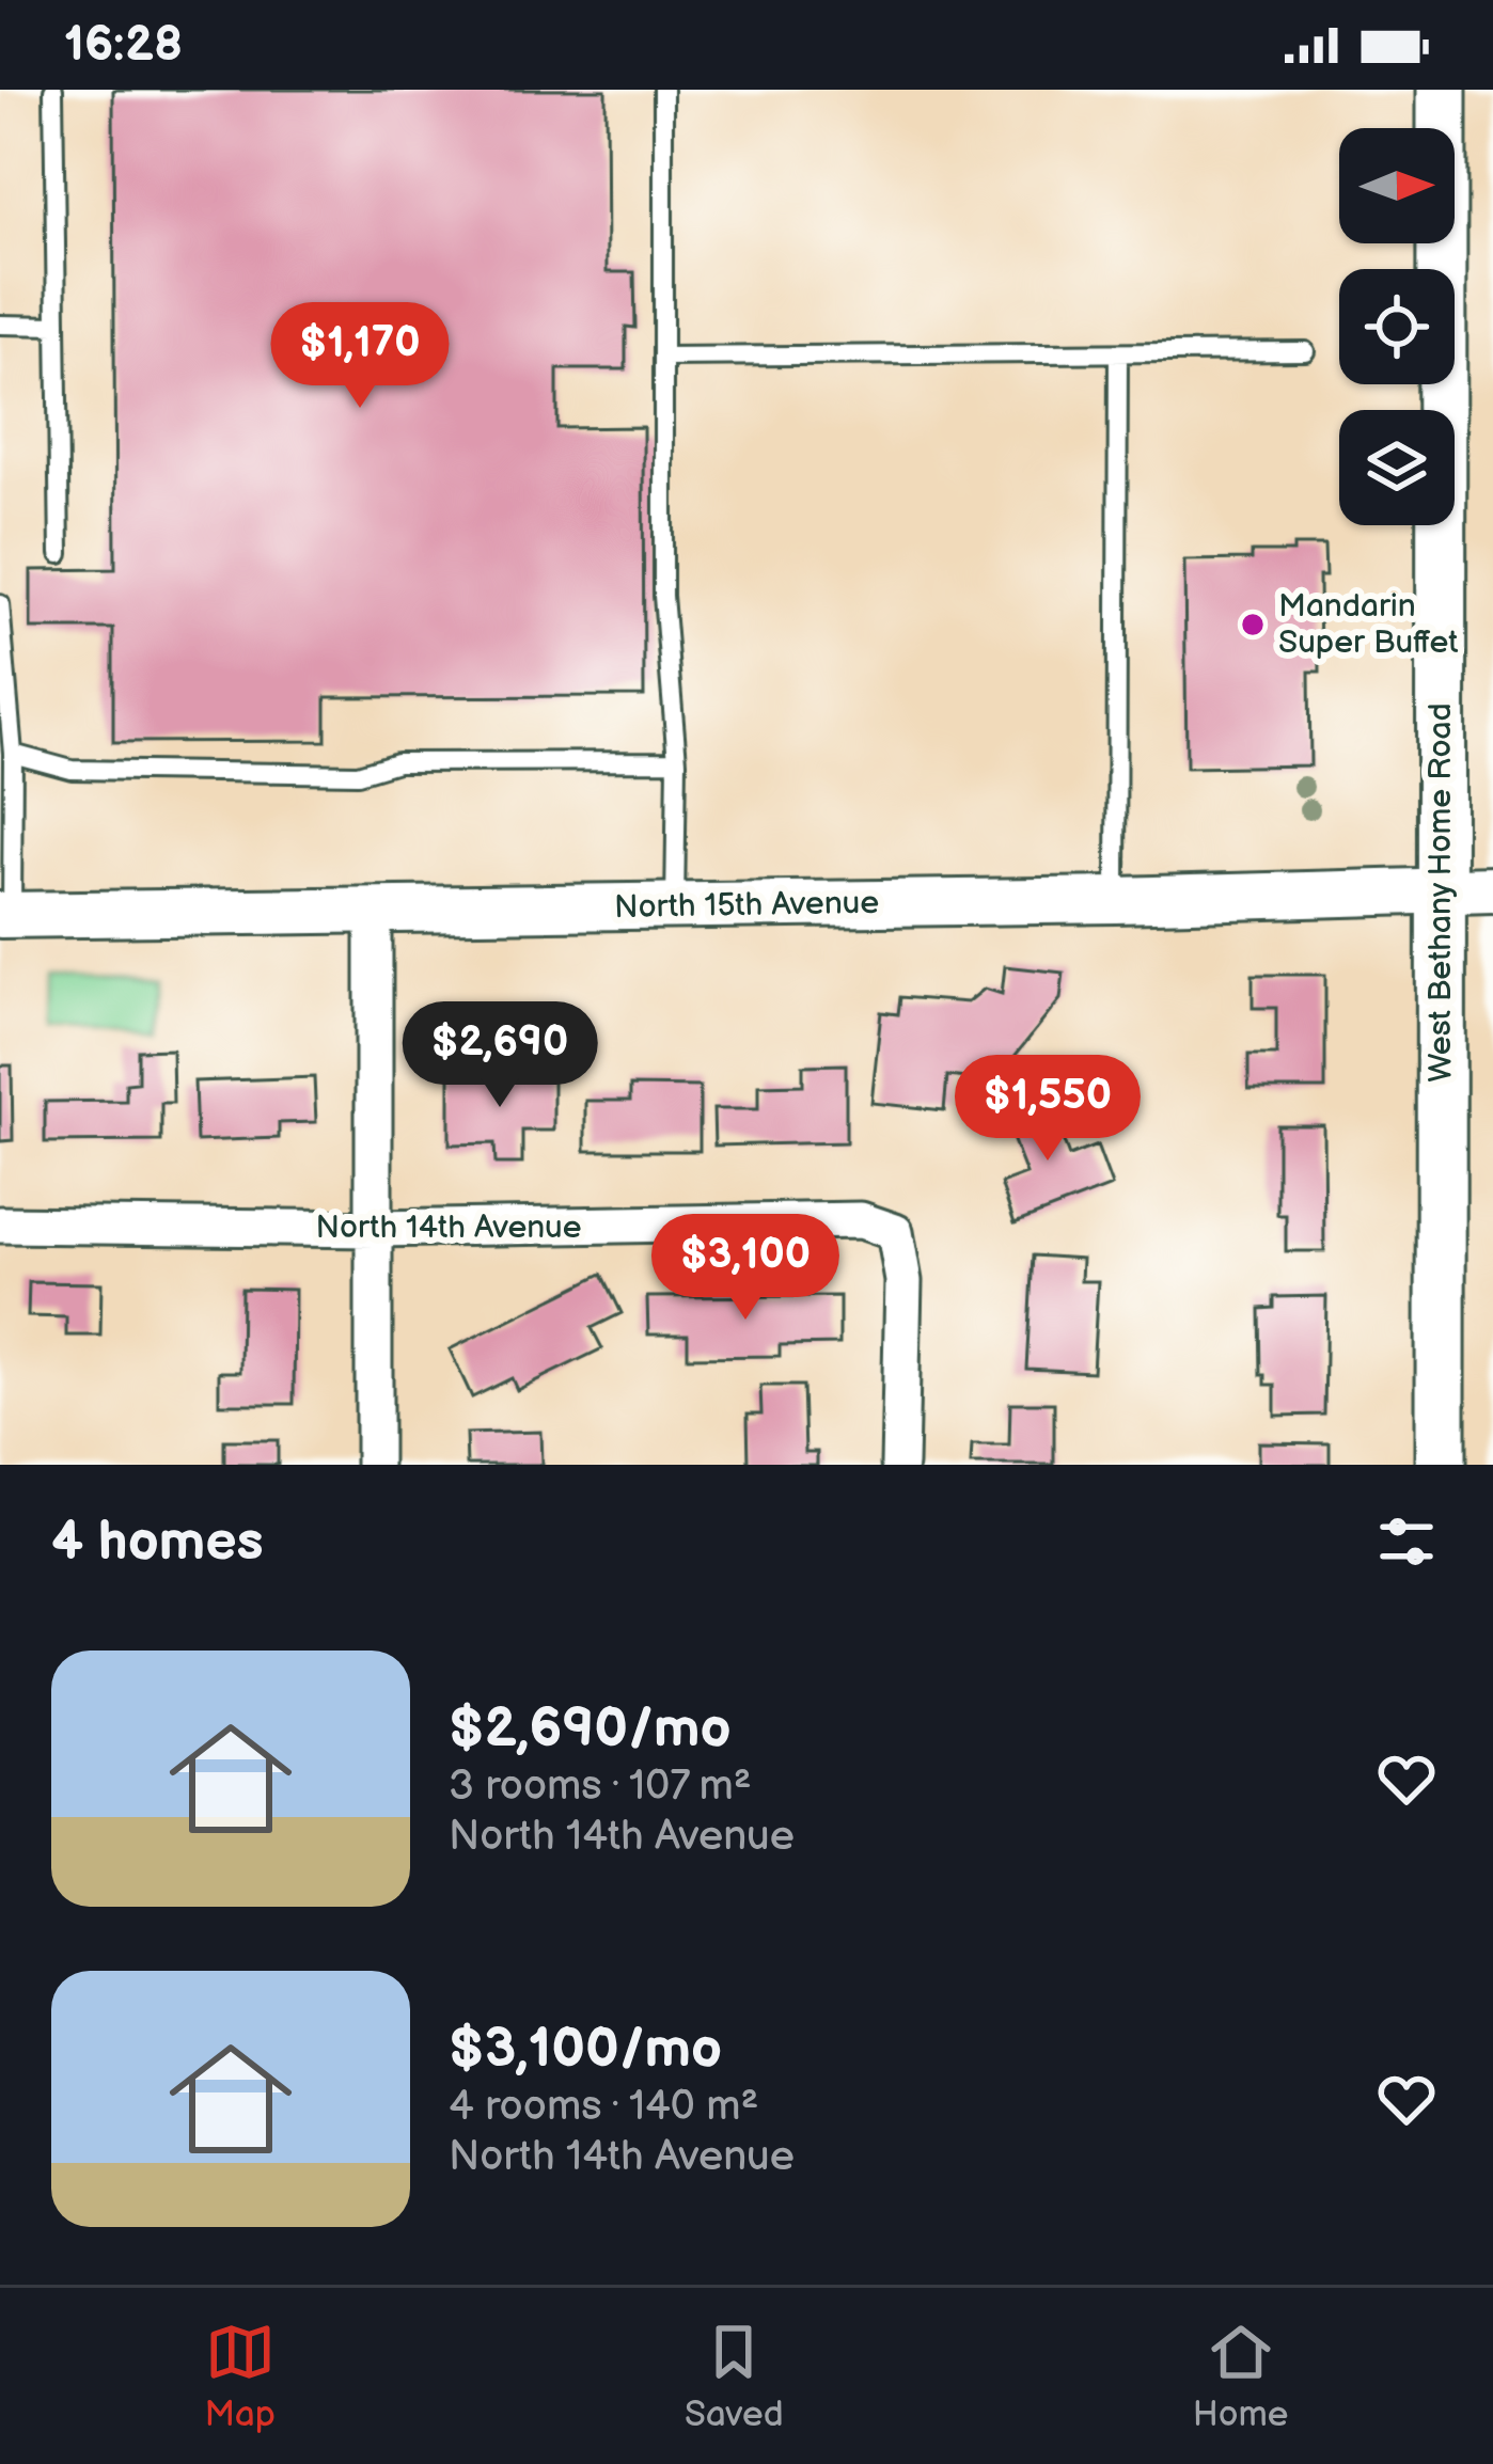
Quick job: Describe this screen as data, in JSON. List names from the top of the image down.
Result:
{
  "streets": {
    "main road": ["West Bethany Home Road"],
    "street": ["North 15th Avenue", "North 14th Avenue"]
  },
  "crossings": [
    ["West Bethany Home Road", "North 15th Avenue"]
  ],
  "places": ["Mandarin Super Buffet"],
  "north": "right",
  "page": {
    "status": "16:28",
    "price": [
      "$1,170",
      "$2,690",
      "$1,550",
      "$3,100"
    ],
    "heading": "4 homes",
    "list": [
      {
        "name": "$2,690/mo",
        "note": "3 rooms · 107 m² · North 14th Avenue"
      },
      {
        "name": "$3,100/mo",
        "note": "4 rooms · 140 m² · North 14th Avenue"
      }
    ],
    "tabs": ["Map", "Saved", "Home"]
  }
}
